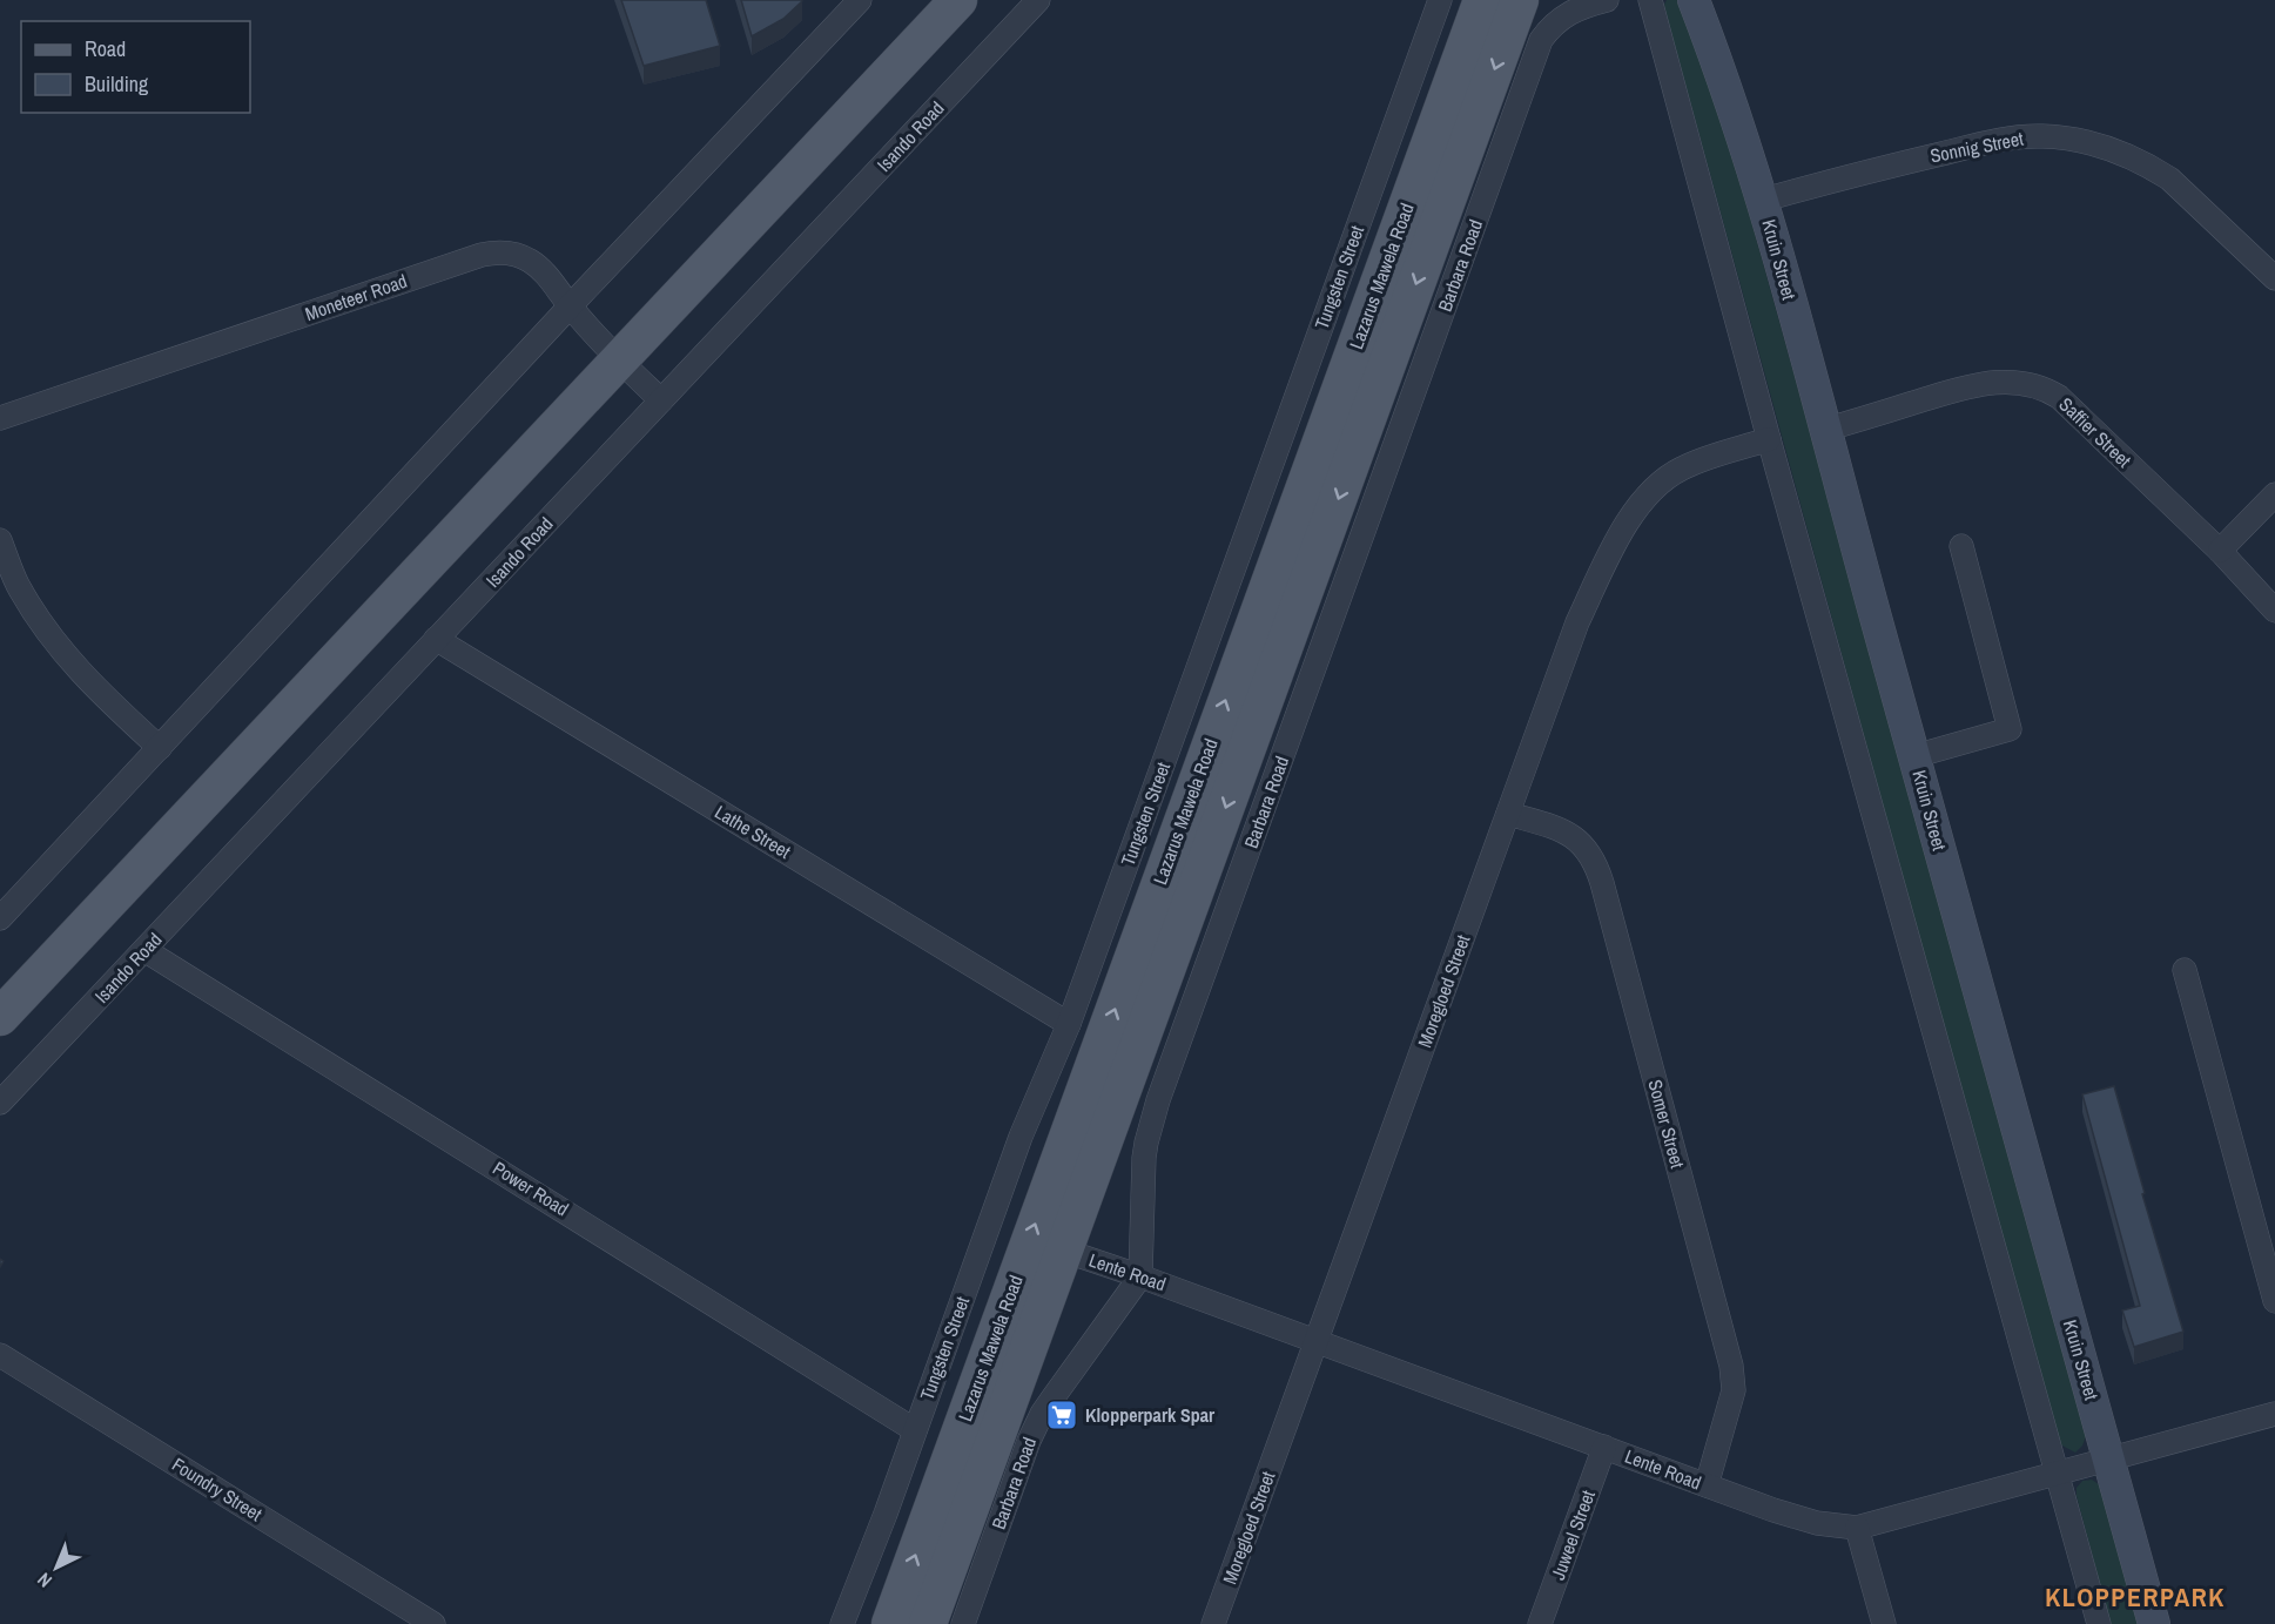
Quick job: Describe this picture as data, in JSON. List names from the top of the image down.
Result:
{
  "streets": {
    "main road": ["Kruin Street", "Lazarus Mawela Road"],
    "street": [
      "Isando Road",
      "Sonnig Street",
      "Barbara Road",
      "Tungsten Street",
      "Moneteer Road",
      "Saffier Street",
      "Lathe Street",
      "Moregloed Street",
      "Somer Street",
      "Power Road",
      "Lente Road",
      "Foundry Street",
      "Juweel Street"
    ]
  },
  "crossings": [
    ["Isando Road", "Moneteer Road"],
    ["Isando Road", "Lathe Street"],
    ["Isando Road", "Power Road"],
    ["Sonnig Street", "Kruin Street"],
    ["Kruin Street", "Saffier Street"],
    ["Kruin Street", "Lente Road"],
    ["Barbara Road", "Lente Road"],
    ["Lazarus Mawela Road", "Lente Road"],
    ["Tungsten Street", "Lathe Street"],
    ["Tungsten Street", "Power Road"],
    ["Moregloed Street", "Somer Street"],
    ["Moregloed Street", "Lente Road"],
    ["Somer Street", "Lente Road"],
    ["Lente Road", "Juweel Street"]
  ],
  "districts": ["KLOPPERPARK"],
  "places": {
    "supermarket": ["Klopperpark Spar"]
  },
  "legend": ["Road", "Building"],
  "north": "bottom left"
}
